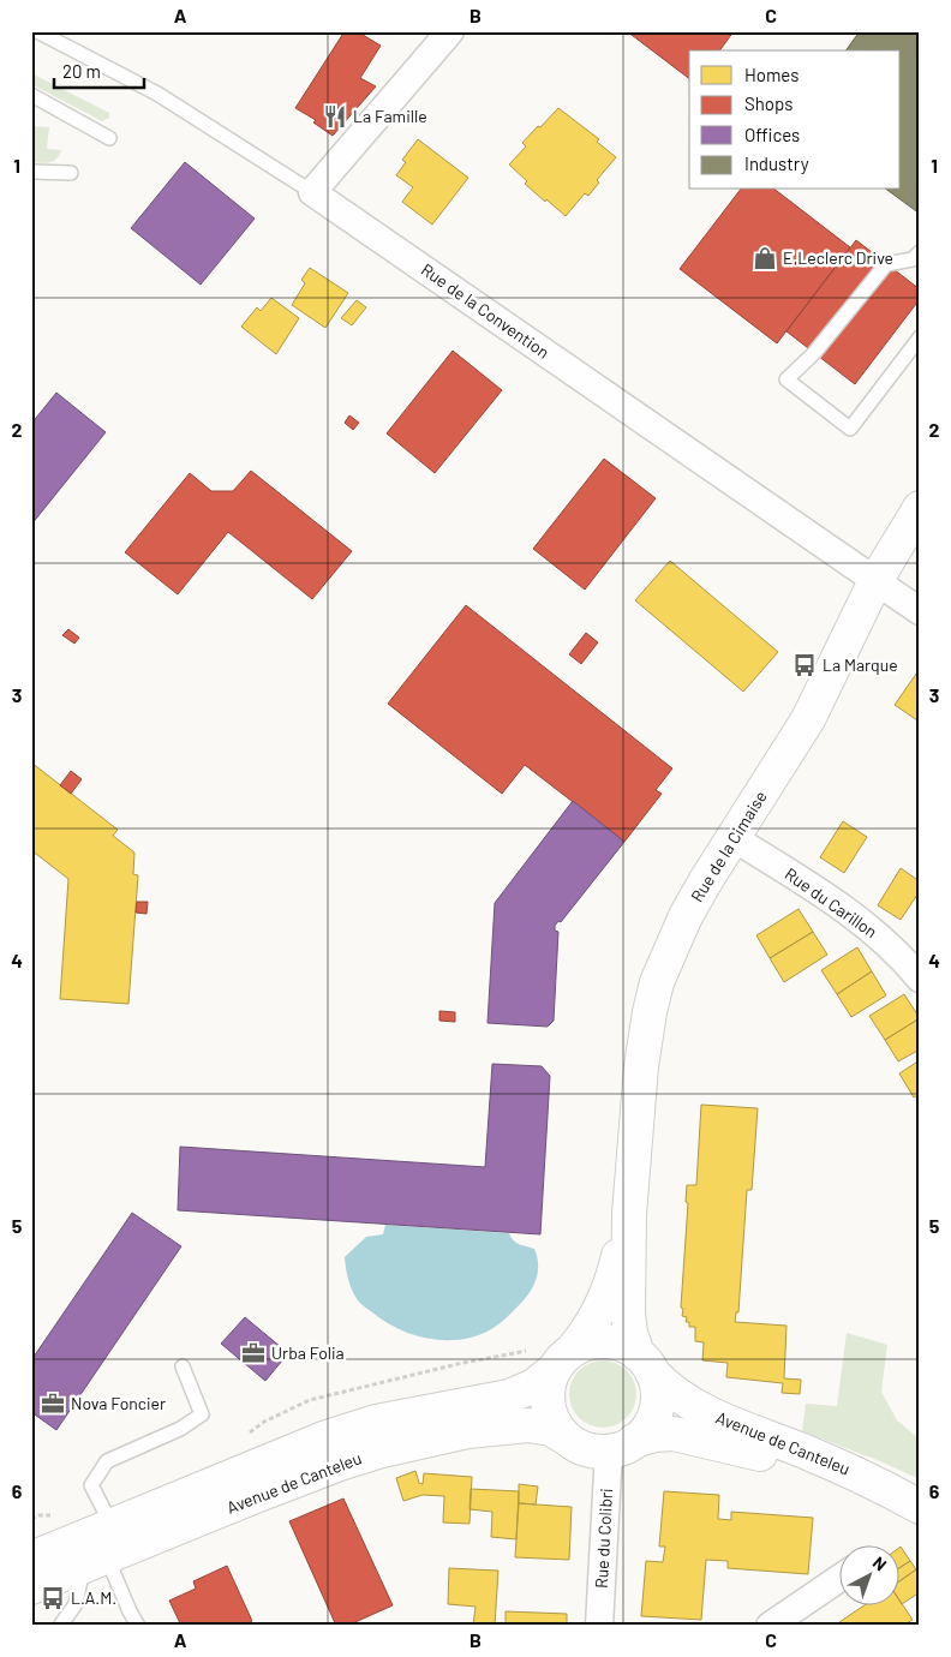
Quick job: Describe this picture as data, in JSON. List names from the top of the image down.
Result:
{
  "streets": {
    "street": [
      "Rue de la Convention",
      "Rue de la Cimaise",
      "Rue du Carillon",
      "Avenue de Canteleu",
      "Rue du Colibri"
    ]
  },
  "crossings": [
    ["Rue de la Convention", "Rue de la Cimaise"],
    ["Rue de la Cimaise", "Rue du Carillon"],
    ["Rue de la Cimaise", "Avenue de Canteleu"],
    ["Rue de la Cimaise", "Rue du Colibri"],
    ["Avenue de Canteleu", "Rue du Colibri"]
  ],
  "places": {
    "restaurant": ["La Famille"],
    "shop": ["E.Leclerc Drive"],
    "bus stop": ["La Marque", "L.A.M."],
    "office": ["Urba Folia", "Nova Foncier"]
  },
  "legend": [
    "Homes",
    "Shops",
    "Offices",
    "Industry"
  ],
  "scale_bar": "20 m",
  "north": "top right",
  "grid": {
    "columns": ["A", "B", "C"],
    "rows": [
      "1",
      "2",
      "3",
      "4",
      "5",
      "6"
    ]
  }
}
